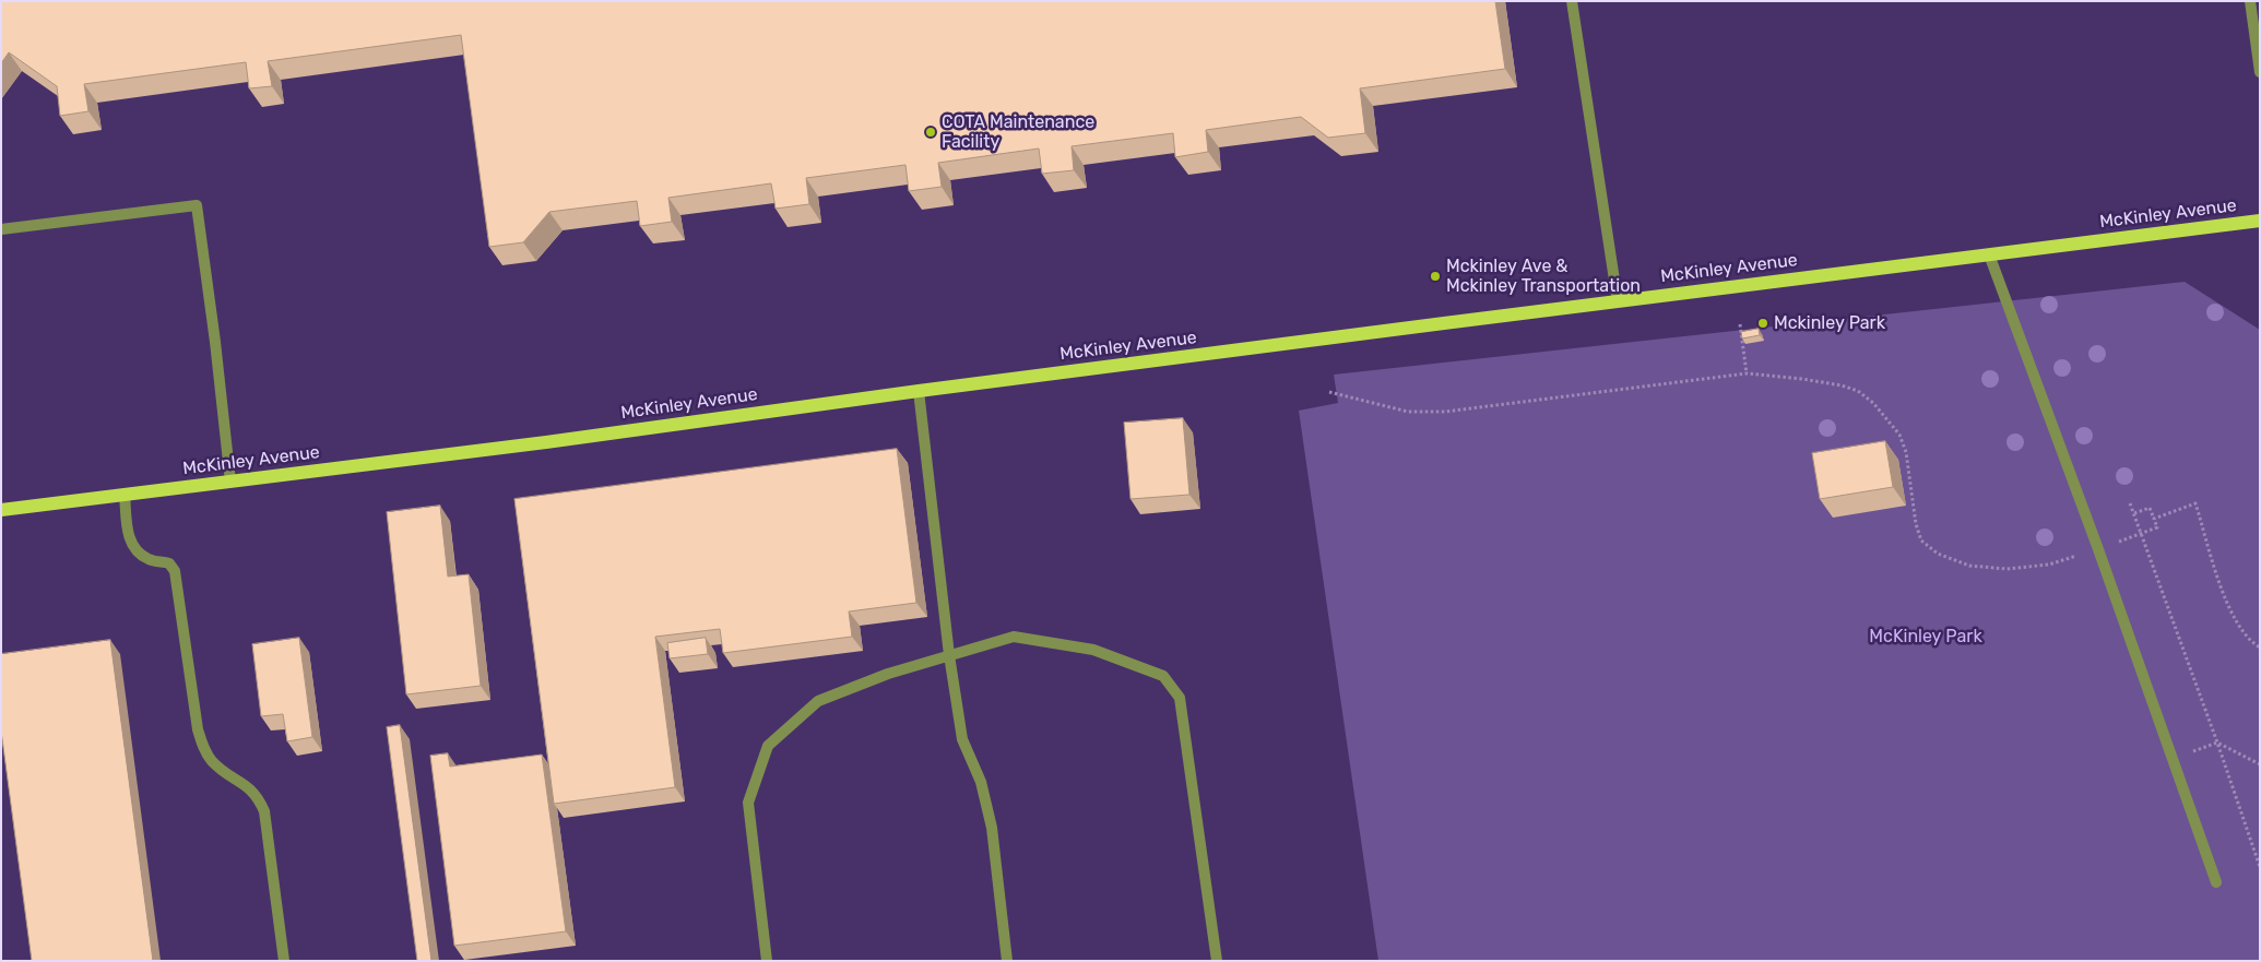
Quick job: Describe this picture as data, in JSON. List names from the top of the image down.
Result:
{
  "streets": {
    "main road": ["McKinley Avenue"]
  },
  "parks": ["McKinley Park"],
  "places": ["COTA Maintenance Facility", "Mckinley Ave & Mckinley Transportation", "Mckinley Park"]
}
